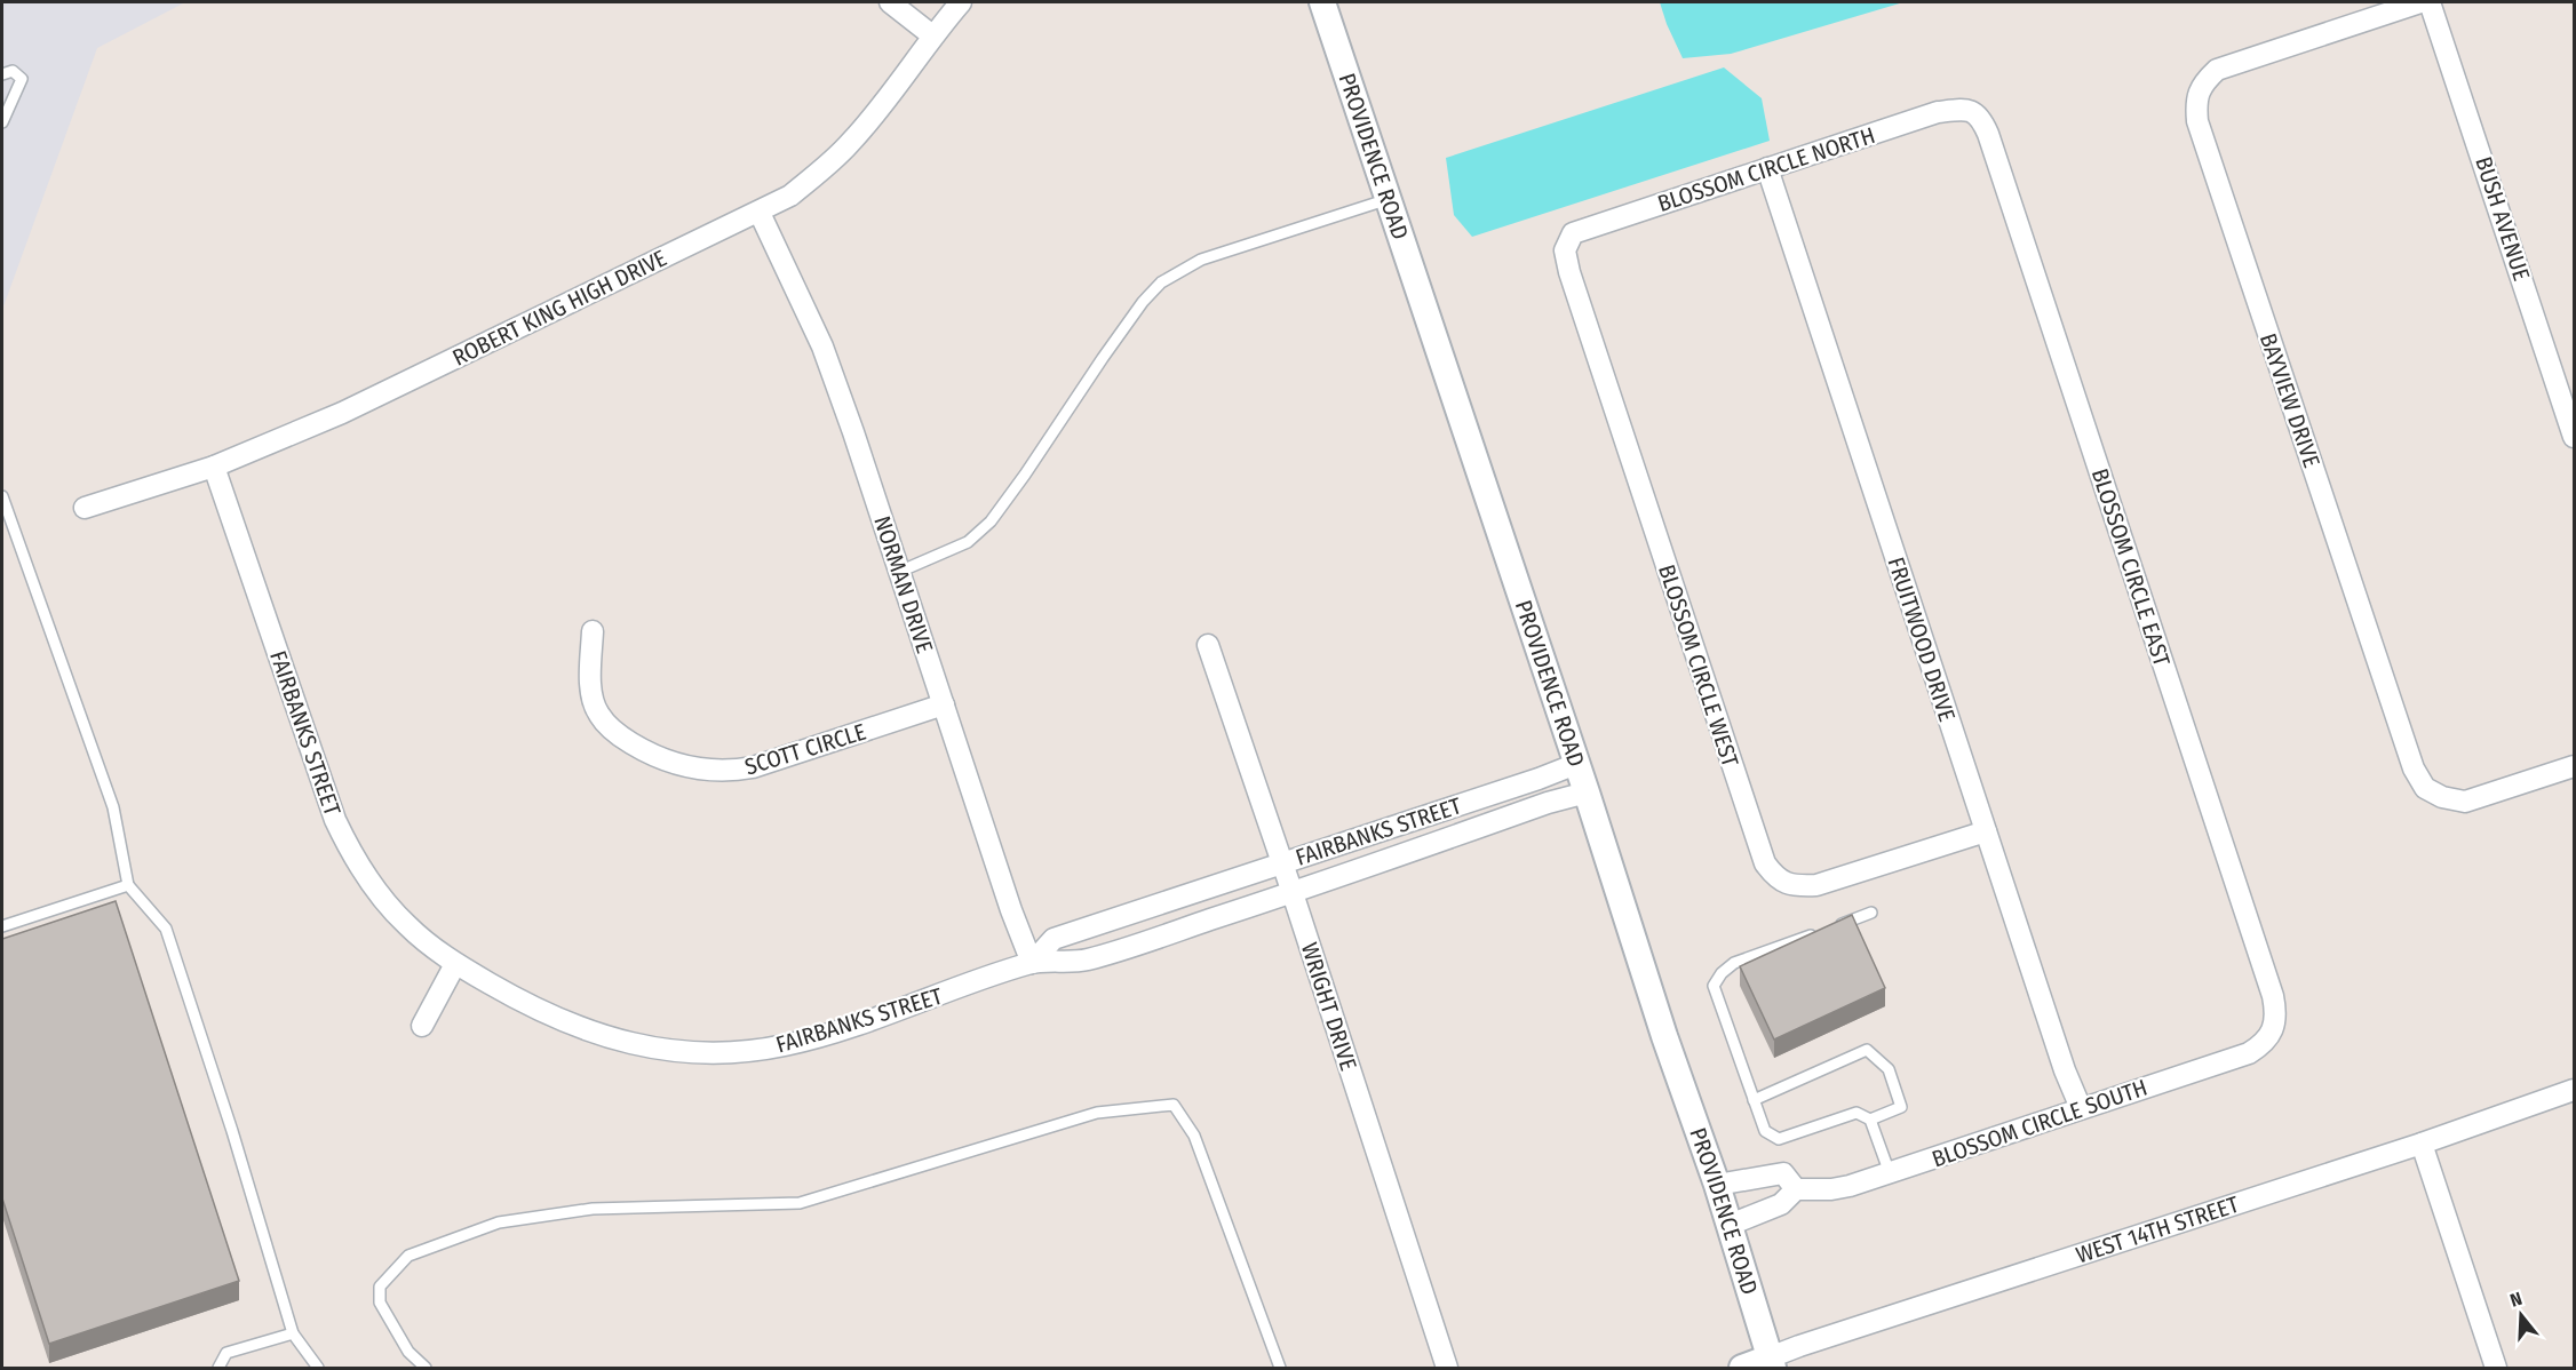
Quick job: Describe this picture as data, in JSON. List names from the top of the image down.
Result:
{
  "streets": {
    "street": [
      "PROVIDENCE ROAD",
      "BLOSSOM CIRCLE NORTH",
      "BUSH AVENUE",
      "ROBERT KING HIGH DRIVE",
      "BAYVIEW DRIVE",
      "BLOSSOM CIRCLE EAST",
      "NORMAN DRIVE",
      "FRUITWOOD DRIVE",
      "BLOSSOM CIRCLE WEST",
      "FAIRBANKS STREET",
      "SCOTT CIRCLE",
      "WRIGHT DRIVE",
      "BLOSSOM CIRCLE SOUTH",
      "WEST 14TH STREET"
    ]
  },
  "crossings": [
    ["PROVIDENCE ROAD", "FAIRBANKS STREET"],
    ["PROVIDENCE ROAD", "BLOSSOM CIRCLE SOUTH"],
    ["PROVIDENCE ROAD", "WEST 14TH STREET"],
    ["BLOSSOM CIRCLE NORTH", "BLOSSOM CIRCLE EAST"],
    ["BLOSSOM CIRCLE NORTH", "FRUITWOOD DRIVE"],
    ["BLOSSOM CIRCLE NORTH", "BLOSSOM CIRCLE WEST"],
    ["ROBERT KING HIGH DRIVE", "NORMAN DRIVE"],
    ["ROBERT KING HIGH DRIVE", "FAIRBANKS STREET"],
    ["BLOSSOM CIRCLE EAST", "BLOSSOM CIRCLE SOUTH"],
    ["NORMAN DRIVE", "FAIRBANKS STREET"],
    ["NORMAN DRIVE", "SCOTT CIRCLE"],
    ["FRUITWOOD DRIVE", "BLOSSOM CIRCLE WEST"],
    ["FRUITWOOD DRIVE", "BLOSSOM CIRCLE SOUTH"],
    ["FAIRBANKS STREET", "WRIGHT DRIVE"]
  ],
  "north": "top"
}
